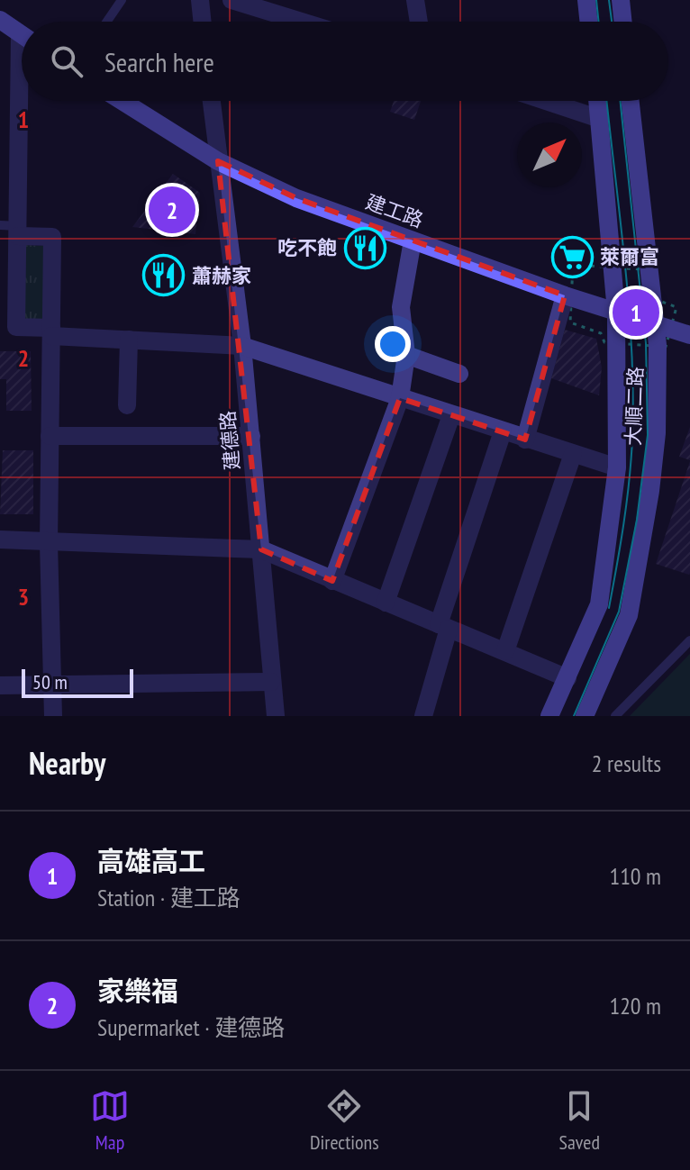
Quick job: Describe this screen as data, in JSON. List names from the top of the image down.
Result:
{
  "streets": {
    "street": ["建工路", "大順二路", "建德路"]
  },
  "crossings": [
    ["建工路", "大順二路"],
    ["建工路", "建德路"]
  ],
  "places": {
    "restaurant": ["吃不飽", "蕭赫家"],
    "supermarket": ["萊爾富"]
  },
  "scale_bar": "50 m",
  "north": "top right",
  "page": {
    "search": "Search here",
    "pins": ["2", "1"],
    "scale": "50 m",
    "heading": ["Nearby", "2 results"],
    "list": [
      {
        "mark": "1",
        "name": "高雄高工",
        "note": "Station · 建工路",
        "value": "110 m"
      },
      {
        "mark": "2",
        "name": "家樂福",
        "note": "Supermarket · 建德路",
        "value": "120 m"
      }
    ],
    "nav": ["Map", "Directions", "Saved"]
  },
  "grid": {
    "rows": ["1", "2", "3"]
  }
}
